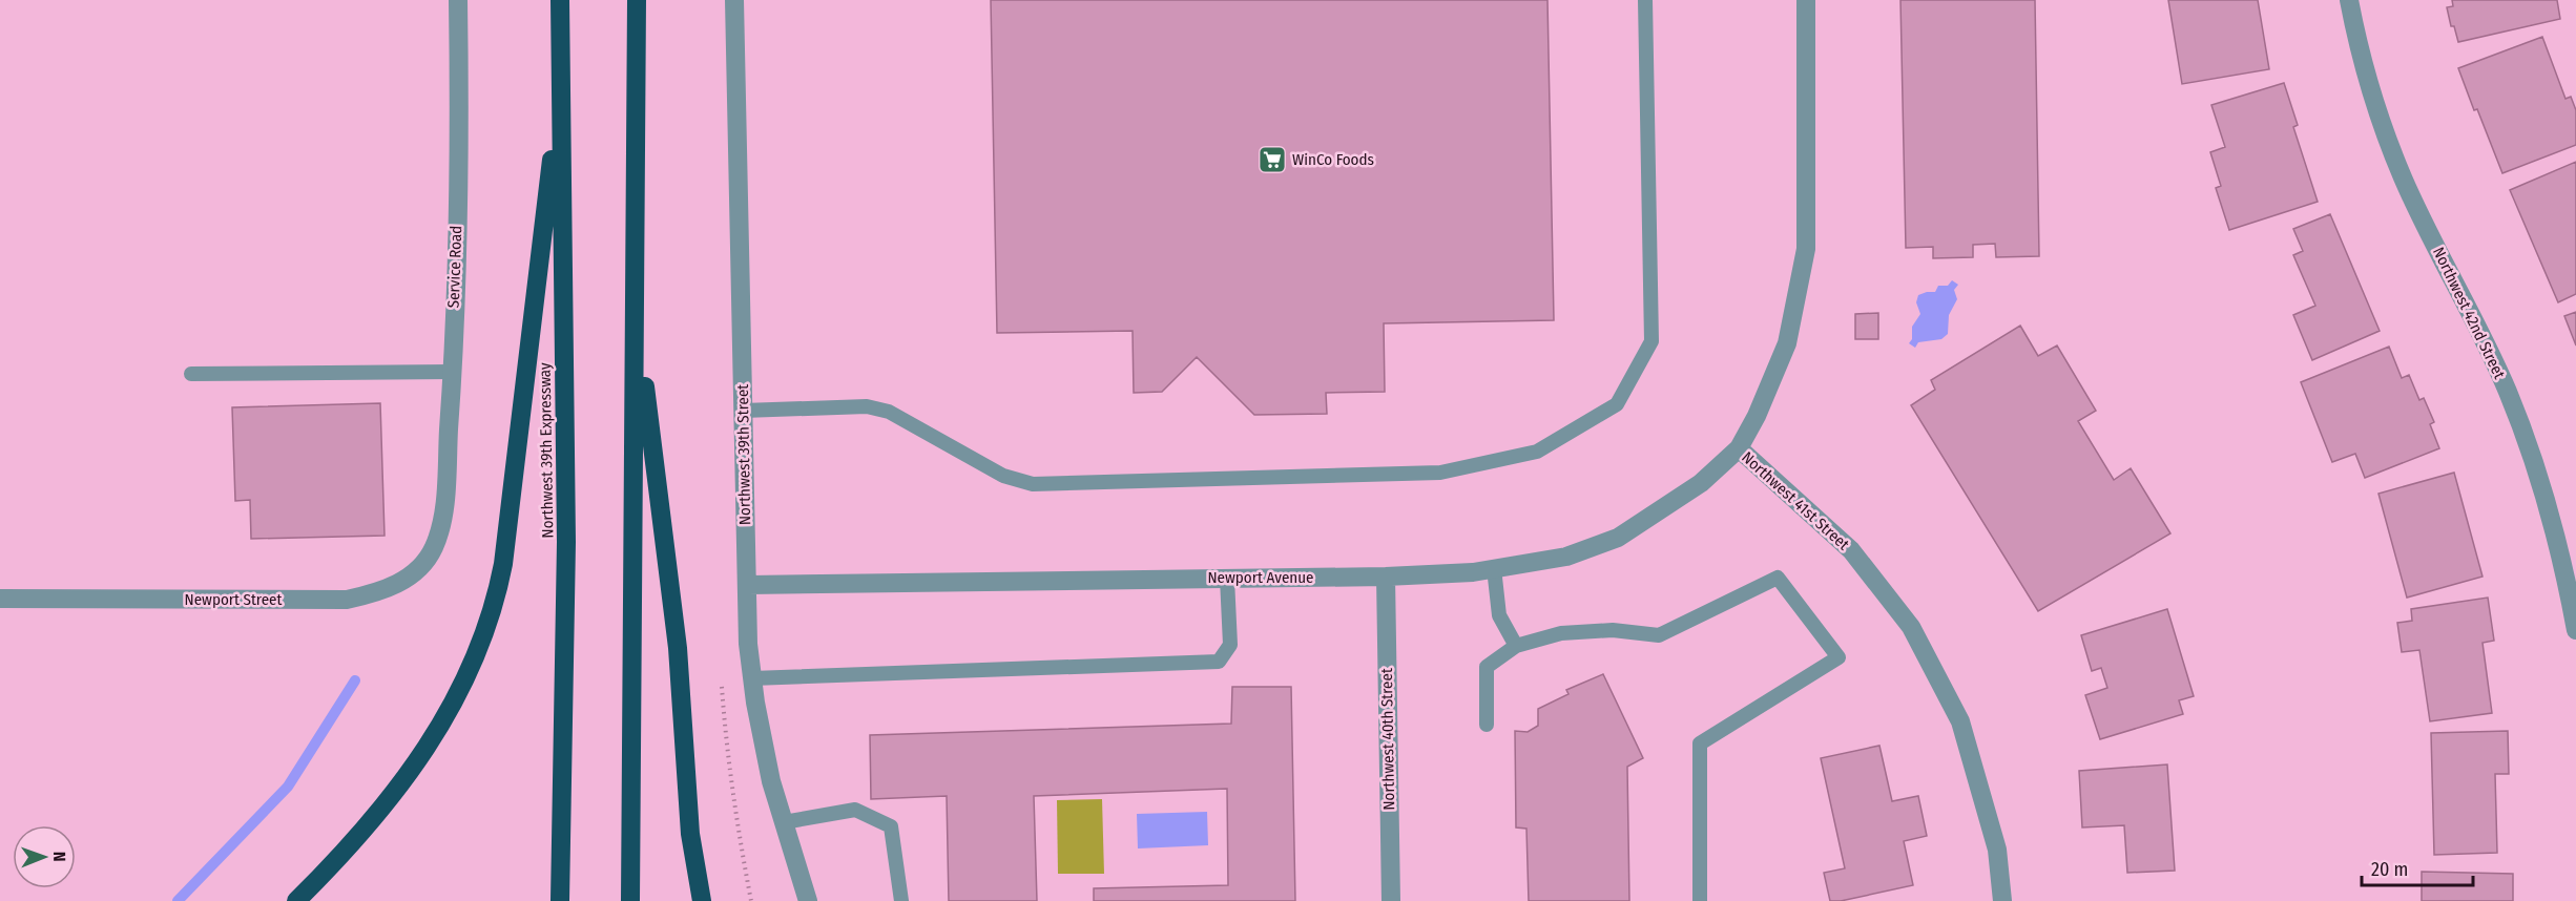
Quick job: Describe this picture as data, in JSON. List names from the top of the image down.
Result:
{
  "streets": {
    "highway": ["Northwest 39th Expressway"],
    "street": [
      "Service Road",
      "Northwest 42nd Street",
      "Northwest 39th Street",
      "Northwest 41st Street",
      "Newport Avenue",
      "Newport Street",
      "Northwest 40th Street"
    ]
  },
  "crossings": [
    ["Service Road", "Newport Street"],
    ["Northwest 39th Street", "Newport Avenue"],
    ["Northwest 41st Street", "Newport Avenue"],
    ["Newport Avenue", "Northwest 40th Street"]
  ],
  "places": {
    "supermarket": ["WinCo Foods"]
  },
  "scale_bar": "20 m",
  "north": "right"
}
